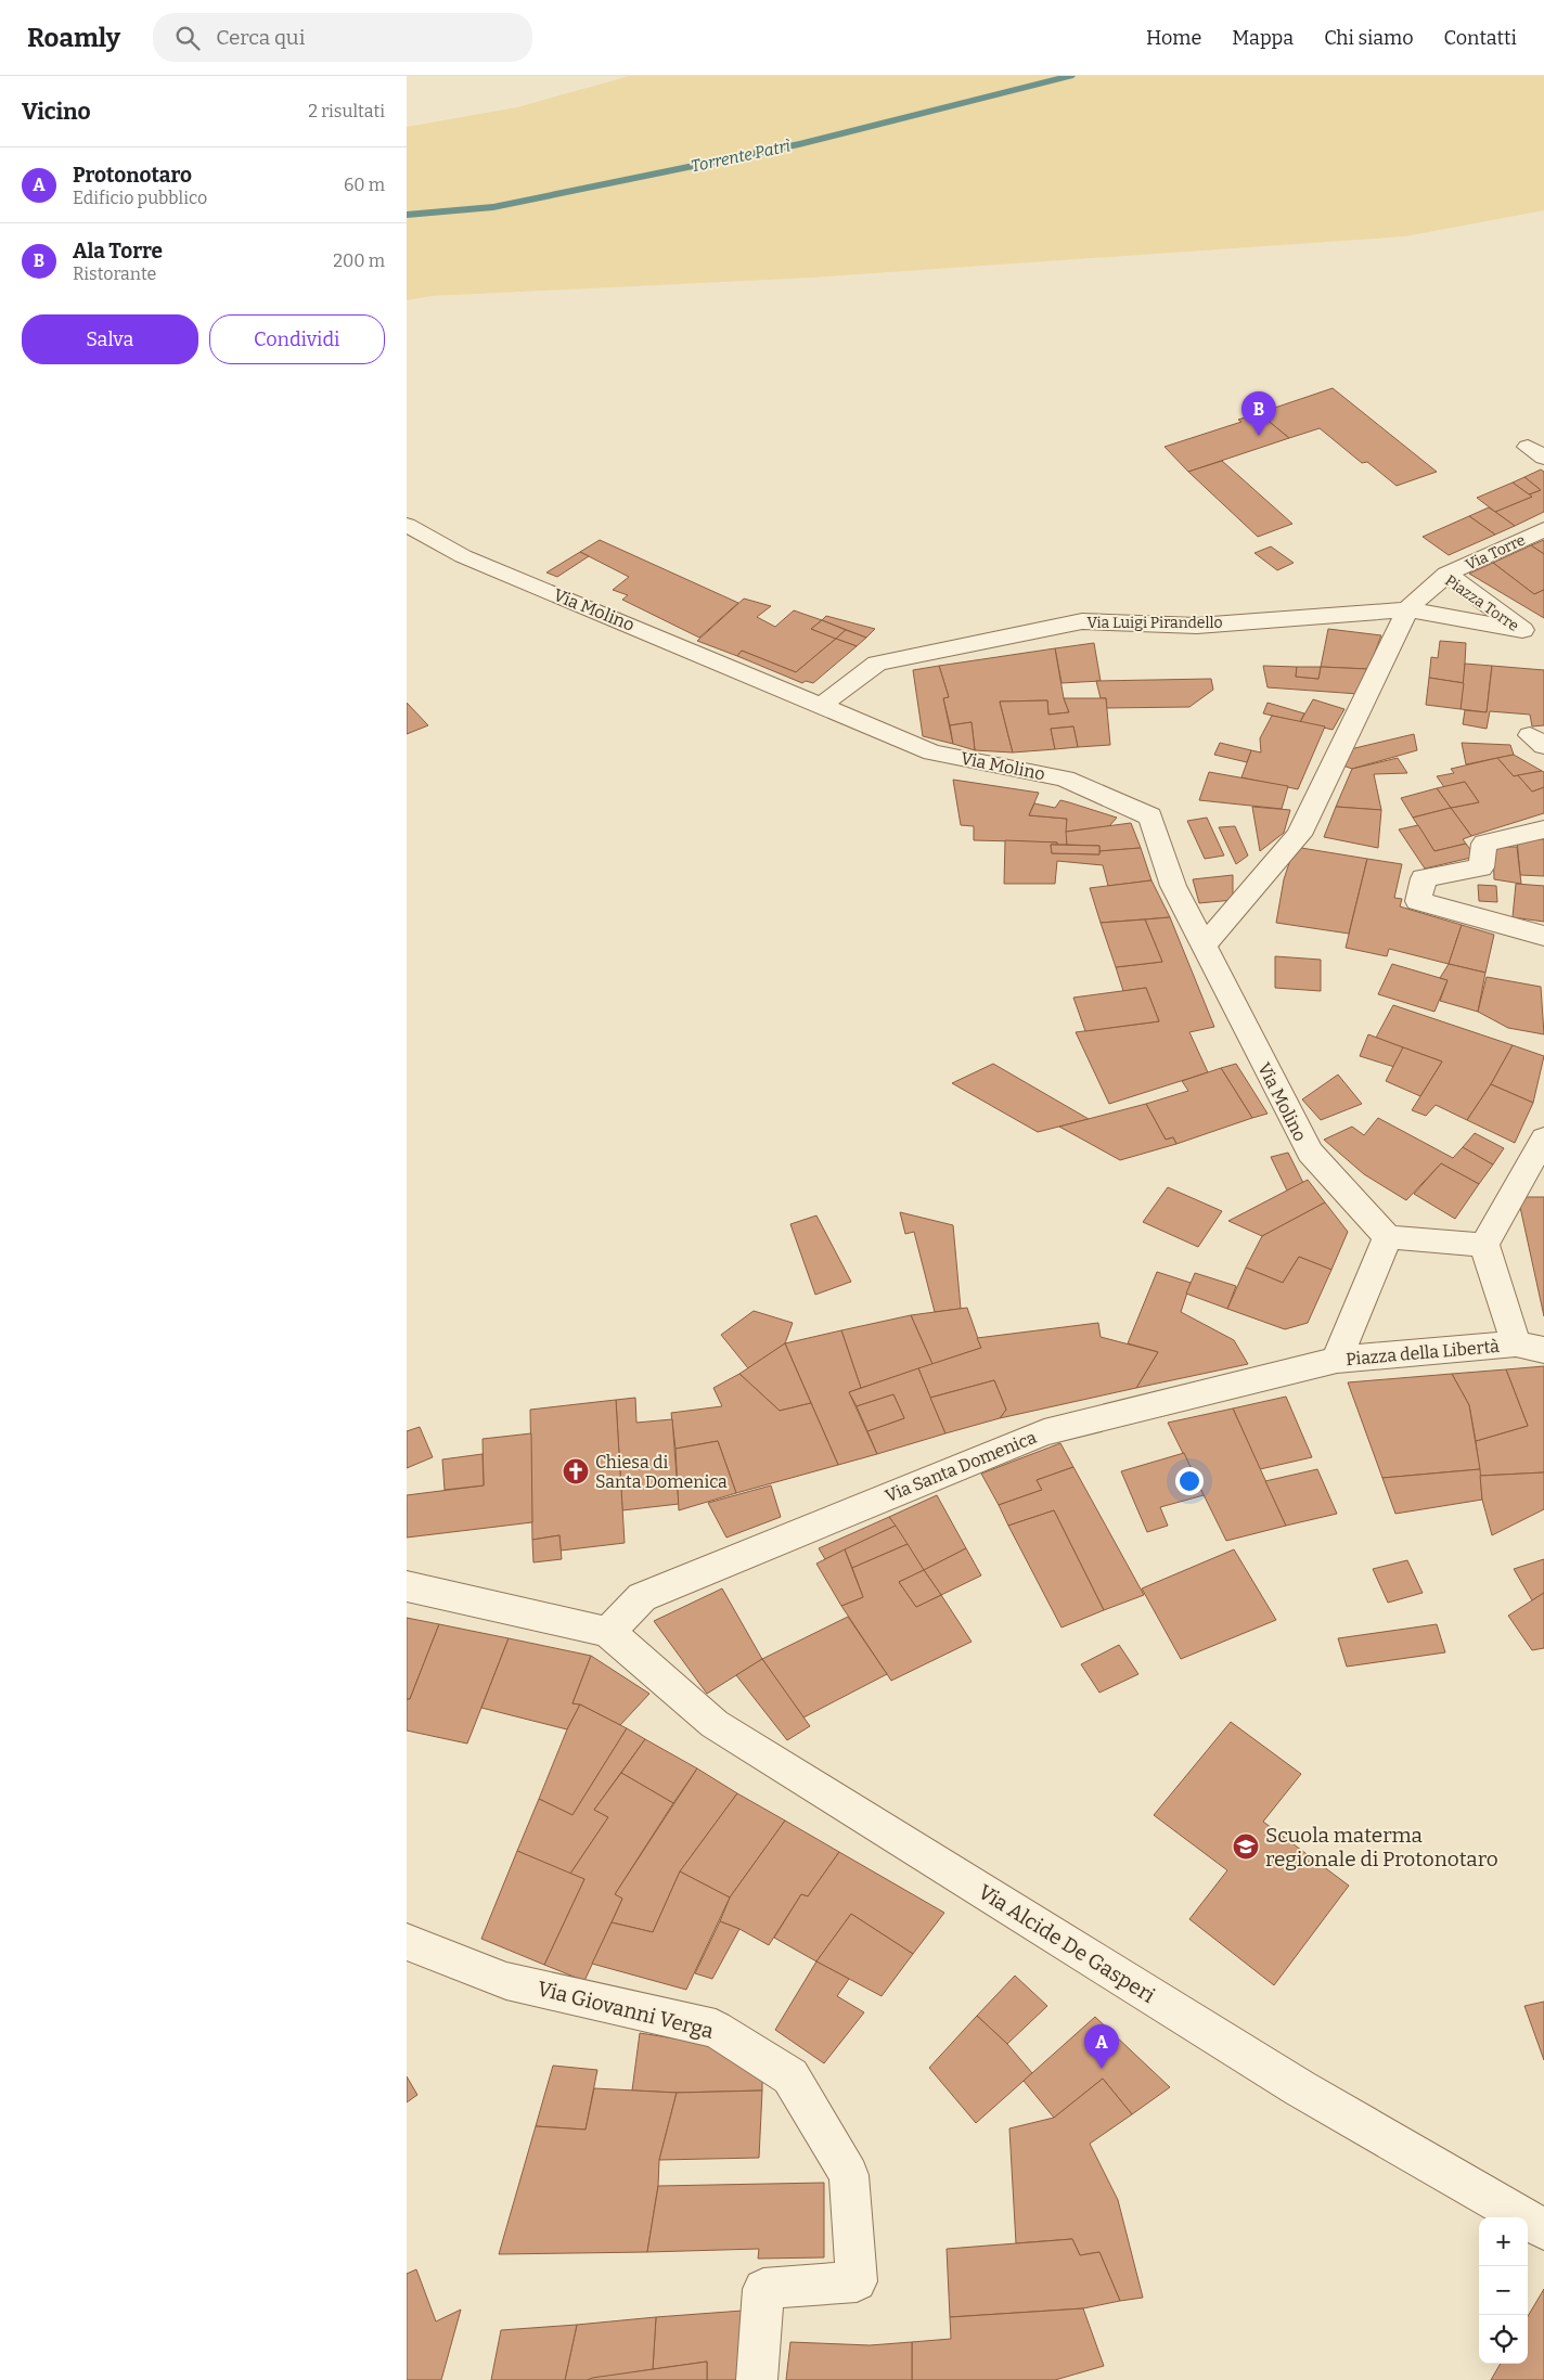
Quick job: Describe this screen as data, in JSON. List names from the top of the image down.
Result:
{
  "streets": {
    "street": [
      "Via Torre",
      "Piazza Torre",
      "Via Molino",
      "Via Luigi Pirandello",
      "Piazza della Libertà",
      "Via Santa Domenica",
      "Via Alcide De Gasperi",
      "Via Giovanni Verga"
    ]
  },
  "crossings": [
    ["Via Torre", "Piazza Torre"],
    ["Piazza Torre", "Via Luigi Pirandello"],
    ["Via Molino", "Via Luigi Pirandello"],
    ["Via Molino", "Piazza della Libertà"],
    ["Piazza della Libertà", "Via Santa Domenica"],
    ["Via Santa Domenica", "Via Alcide De Gasperi"]
  ],
  "water": ["Torrente Patrì"],
  "places": {
    "church": ["Chiesa di Santa Domenica"],
    "school or university": ["Scuola materma regionale di Protonotaro"]
  },
  "page": {
    "header": "Roamly",
    "search": "Cerca qui",
    "nav": [
      "Home",
      "Mappa",
      "Chi siamo",
      "Contatti"
    ],
    "heading": ["Vicino", "2 risultati"],
    "list": [
      {
        "mark": "A",
        "name": "Protonotaro",
        "note": "Edificio pubblico",
        "value": "60 m"
      },
      {
        "mark": "B",
        "name": "Ala Torre",
        "note": "Ristorante",
        "value": "200 m"
      }
    ],
    "buttons": ["Salva", "Condividi"],
    "pins": ["B", "A"],
    "map_buttons": ["+", "−"]
  }
}
